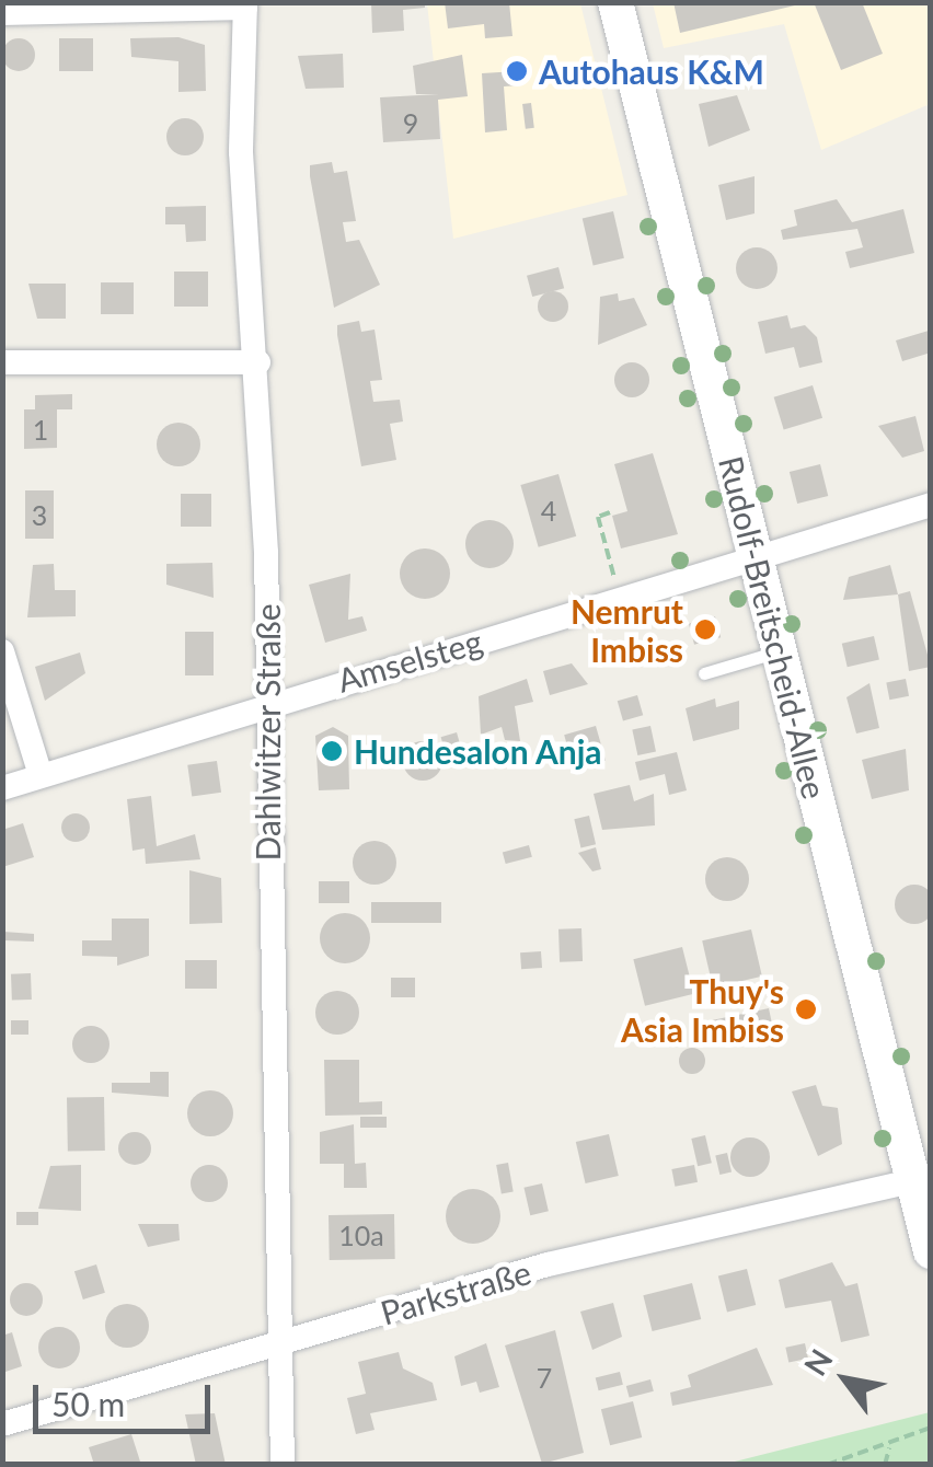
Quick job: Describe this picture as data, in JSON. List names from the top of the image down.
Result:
{
  "streets": {
    "street": [
      "Rudolf-Breitscheid-Allee",
      "Amselsteg",
      "Dahlwitzer Straße",
      "Parkstraße"
    ]
  },
  "crossings": [
    ["Rudolf-Breitscheid-Allee", "Amselsteg"],
    ["Rudolf-Breitscheid-Allee", "Parkstraße"],
    ["Amselsteg", "Dahlwitzer Straße"],
    ["Dahlwitzer Straße", "Parkstraße"]
  ],
  "places": [
    "Autohaus K&M",
    "Nemrut Imbiss",
    "Hundesalon Anja",
    "Thuy's Asia Imbiss"
  ],
  "house_numbers": [
    "9",
    "1",
    "4",
    "3",
    "10a",
    "7"
  ],
  "scale_bar": "50 m",
  "north": "top left"
}
